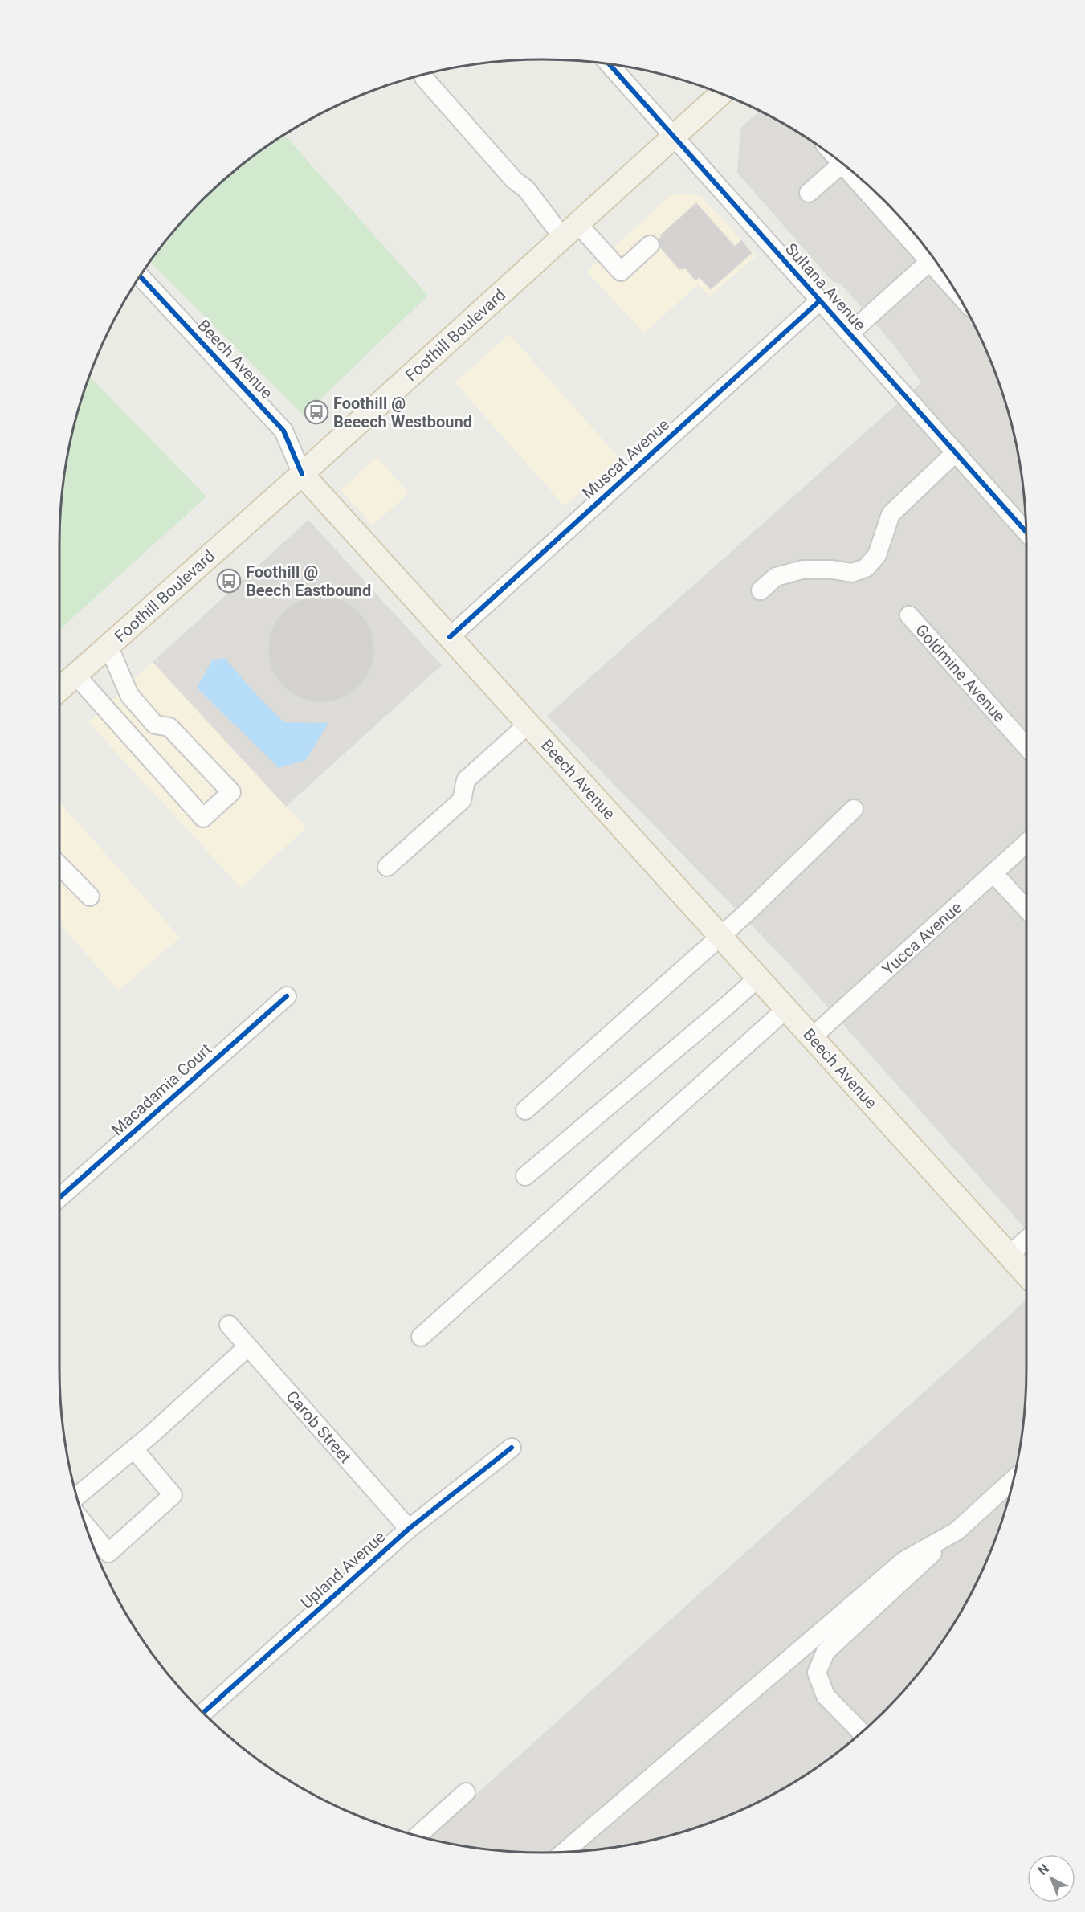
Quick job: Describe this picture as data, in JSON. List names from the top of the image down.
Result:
{
  "streets": {
    "main road": ["Foothill Boulevard", "Beech Avenue"],
    "street": [
      "Sultana Avenue",
      "Muscat Avenue",
      "Goldmine Avenue",
      "Yucca Avenue",
      "Macadamia Court",
      "Carob Street",
      "Upland Avenue"
    ]
  },
  "crossings": [
    ["Sultana Avenue", "Foothill Boulevard"],
    ["Sultana Avenue", "Muscat Avenue"],
    ["Foothill Boulevard", "Beech Avenue"],
    ["Beech Avenue", "Muscat Avenue"],
    ["Beech Avenue", "Yucca Avenue"],
    ["Carob Street", "Upland Avenue"]
  ],
  "places": {
    "bus stop": ["Foothill @ Beeech Westbound", "Foothill @ Beech Eastbound"]
  },
  "north": "top left"
}
